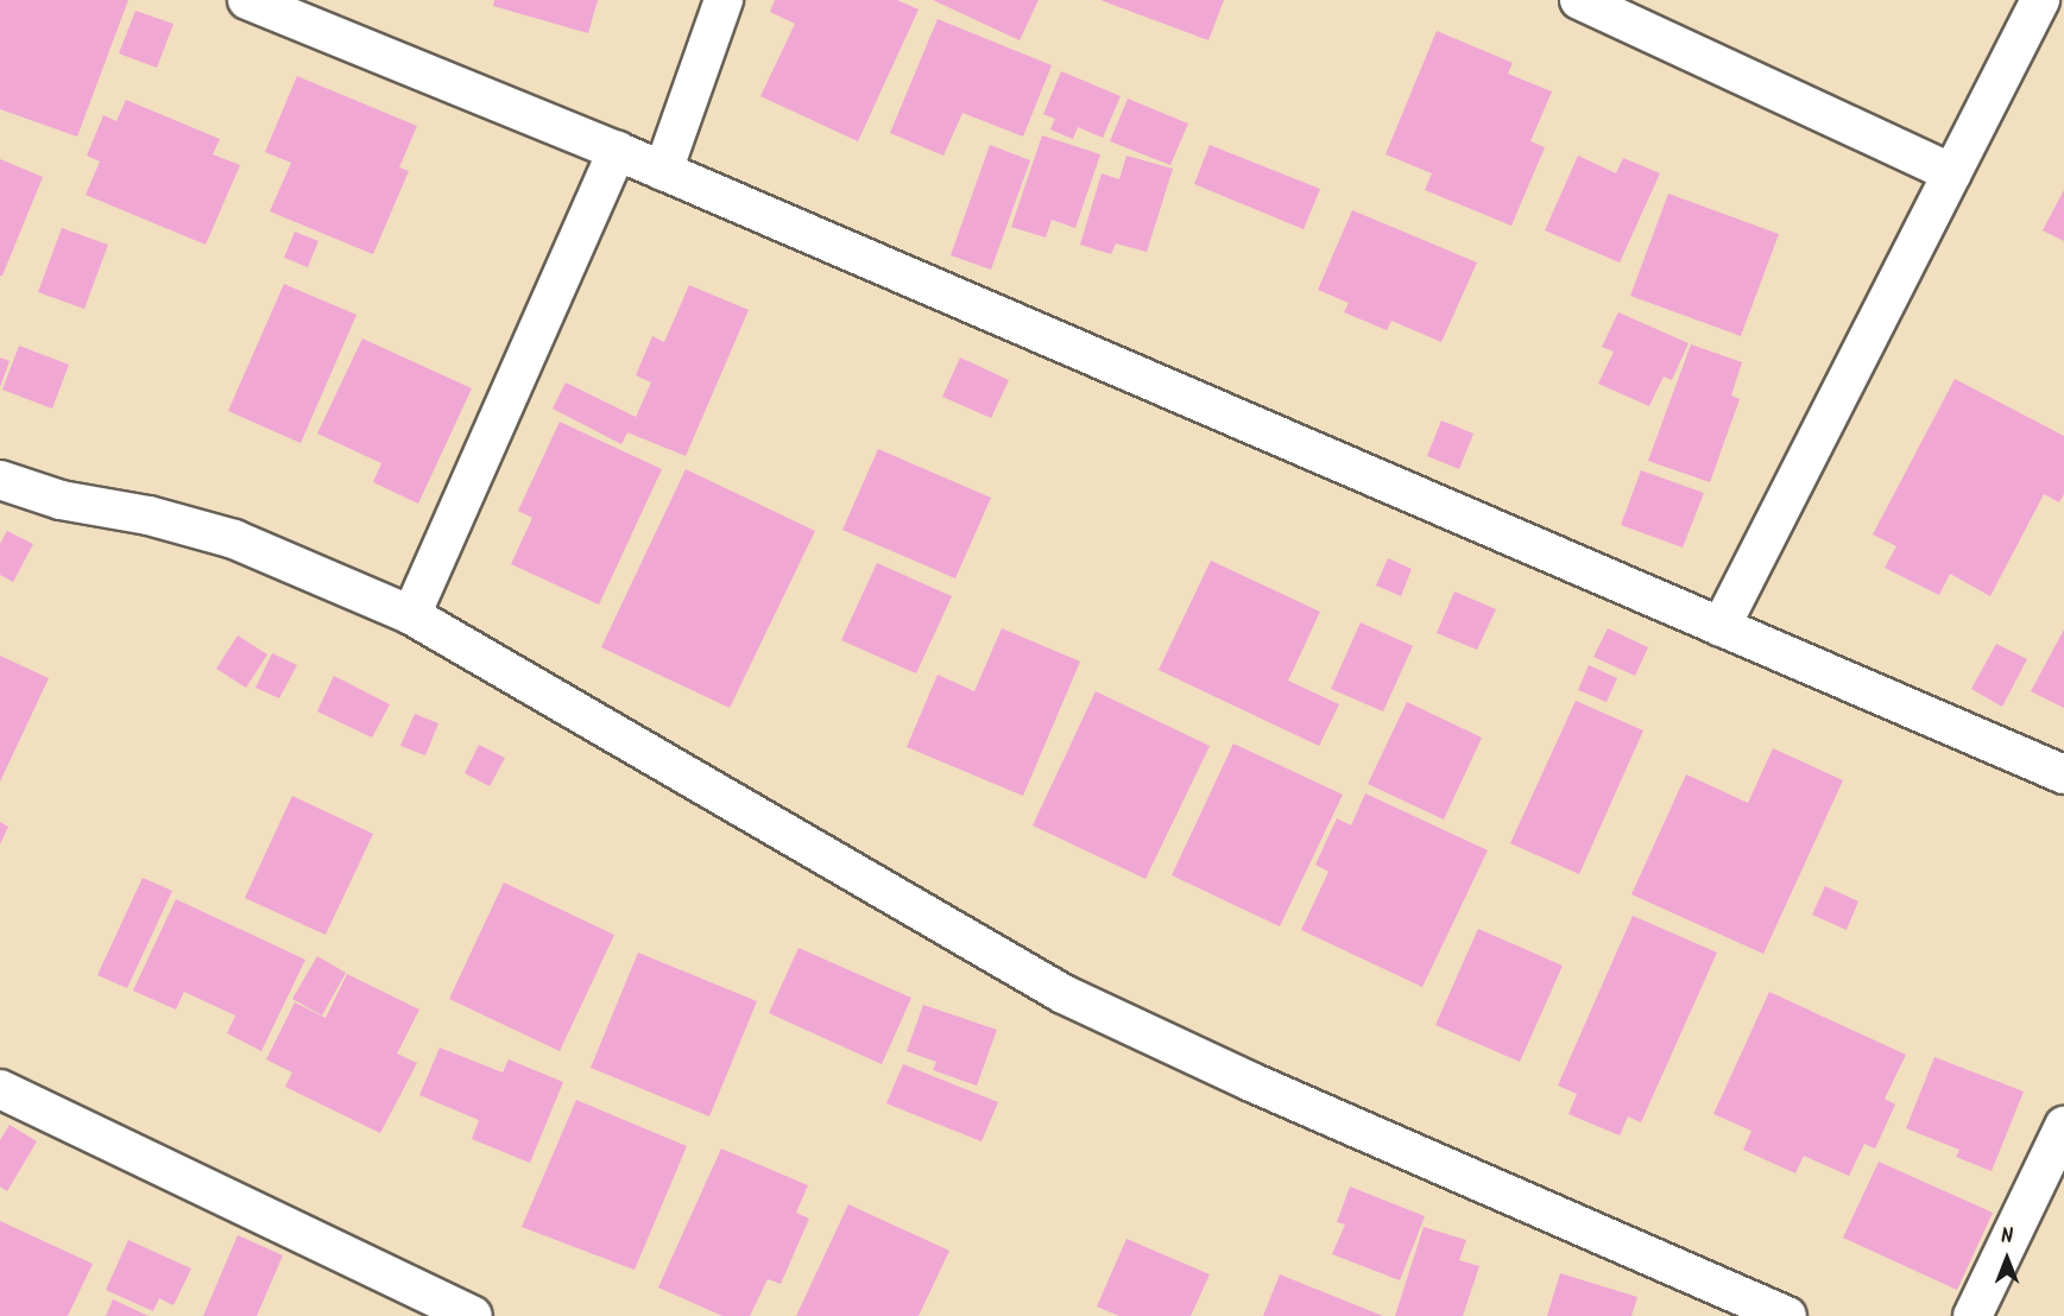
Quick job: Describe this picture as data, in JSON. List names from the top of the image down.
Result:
{
  "north": "top"
}
